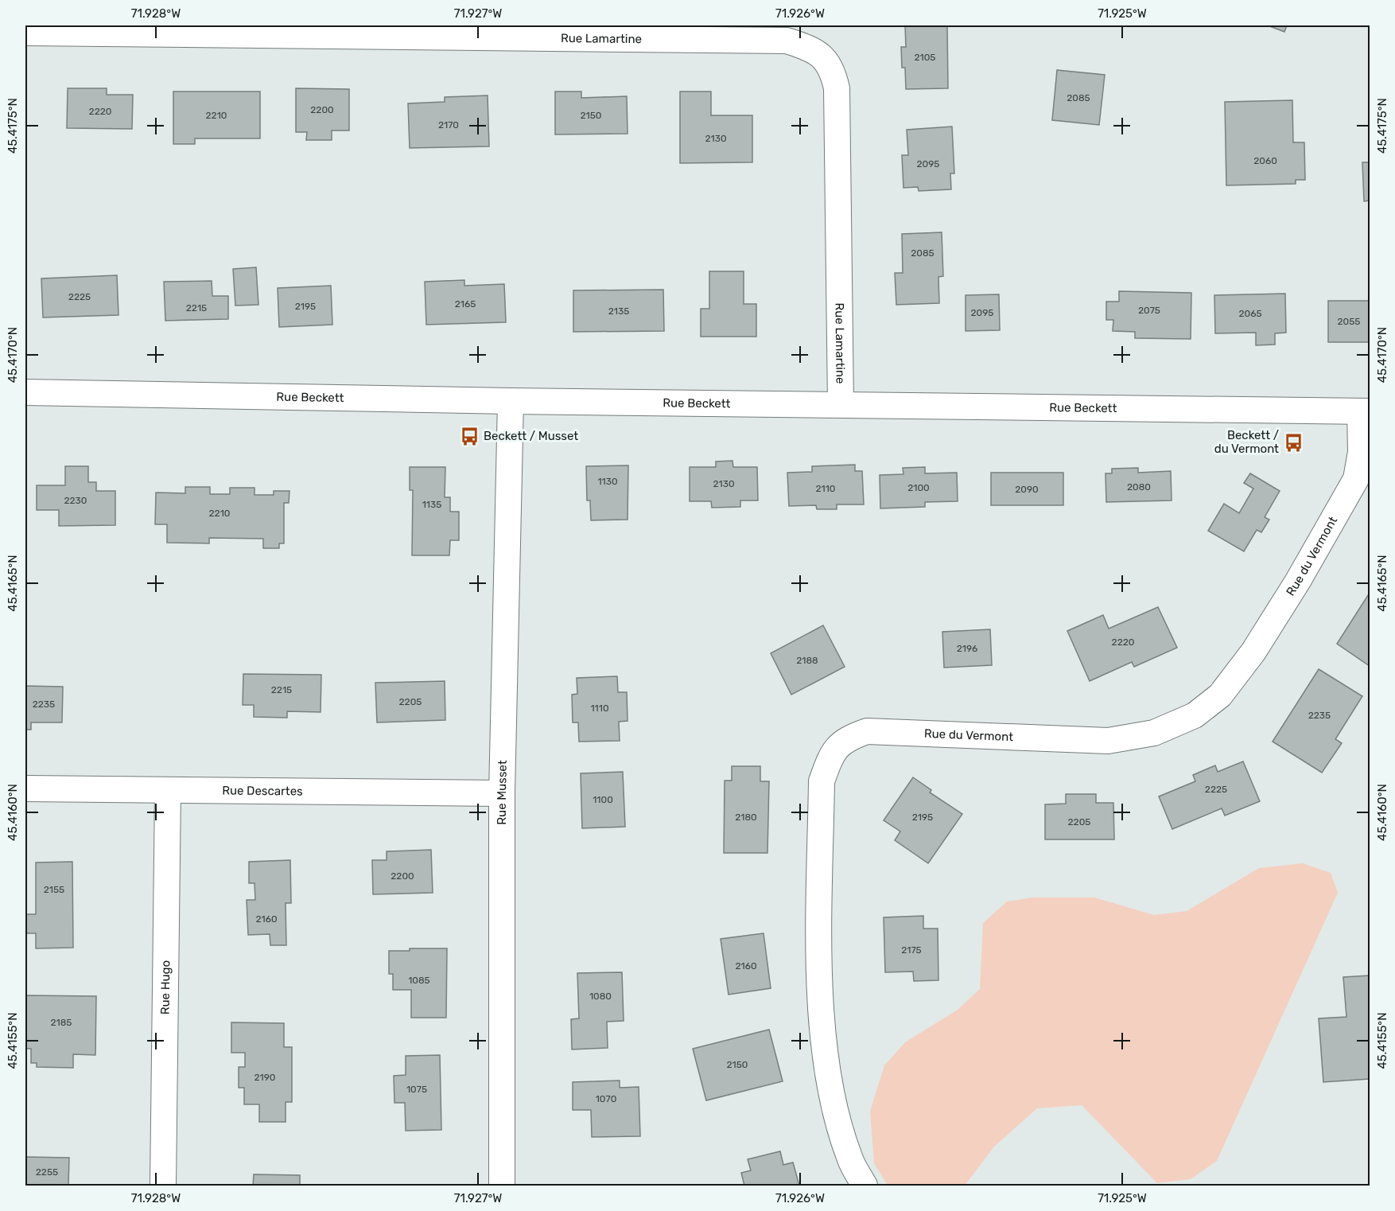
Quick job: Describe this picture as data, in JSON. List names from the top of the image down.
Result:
{
  "streets": {
    "street": [
      "Rue Lamartine",
      "Rue Beckett",
      "Rue du Vermont",
      "Rue Descartes",
      "Rue Musset",
      "Rue Hugo"
    ]
  },
  "crossings": [
    ["Rue Lamartine", "Rue Beckett"],
    ["Rue Beckett", "Rue du Vermont"],
    ["Rue Beckett", "Rue Musset"],
    ["Rue Descartes", "Rue Musset"],
    ["Rue Descartes", "Rue Hugo"]
  ],
  "places": {
    "bus stop": ["Beckett / Musset", "Beckett / du Vermont"]
  },
  "house_numbers": [
    "2105",
    "2085",
    "2200",
    "2220",
    "2210",
    "2150",
    "2170",
    "2130",
    "2060",
    "2095",
    "2085",
    "2225",
    "2165",
    "2195",
    "2215",
    "2075",
    "2135",
    "2095",
    "2065",
    "2055",
    "1130",
    "2130",
    "2080",
    "2100",
    "2110",
    "2090",
    "2230",
    "1135",
    "2210",
    "2220",
    "2196",
    "2188",
    "2215",
    "2205",
    "2235",
    "1110",
    "2235",
    "2225",
    "1100",
    "2180",
    "2195",
    "2205",
    "2200",
    "2155",
    "2160",
    "2175",
    "2160",
    "1085",
    "1080",
    "2185",
    "2150",
    "2190",
    "1075",
    "1070",
    "2255"
  ],
  "coordinates": [
    "71.928°W",
    "71.927°W",
    "71.926°W",
    "71.925°W",
    "45.4175°N",
    "45.4170°N",
    "45.4165°N",
    "45.4160°N",
    "45.4155°N"
  ]
}
